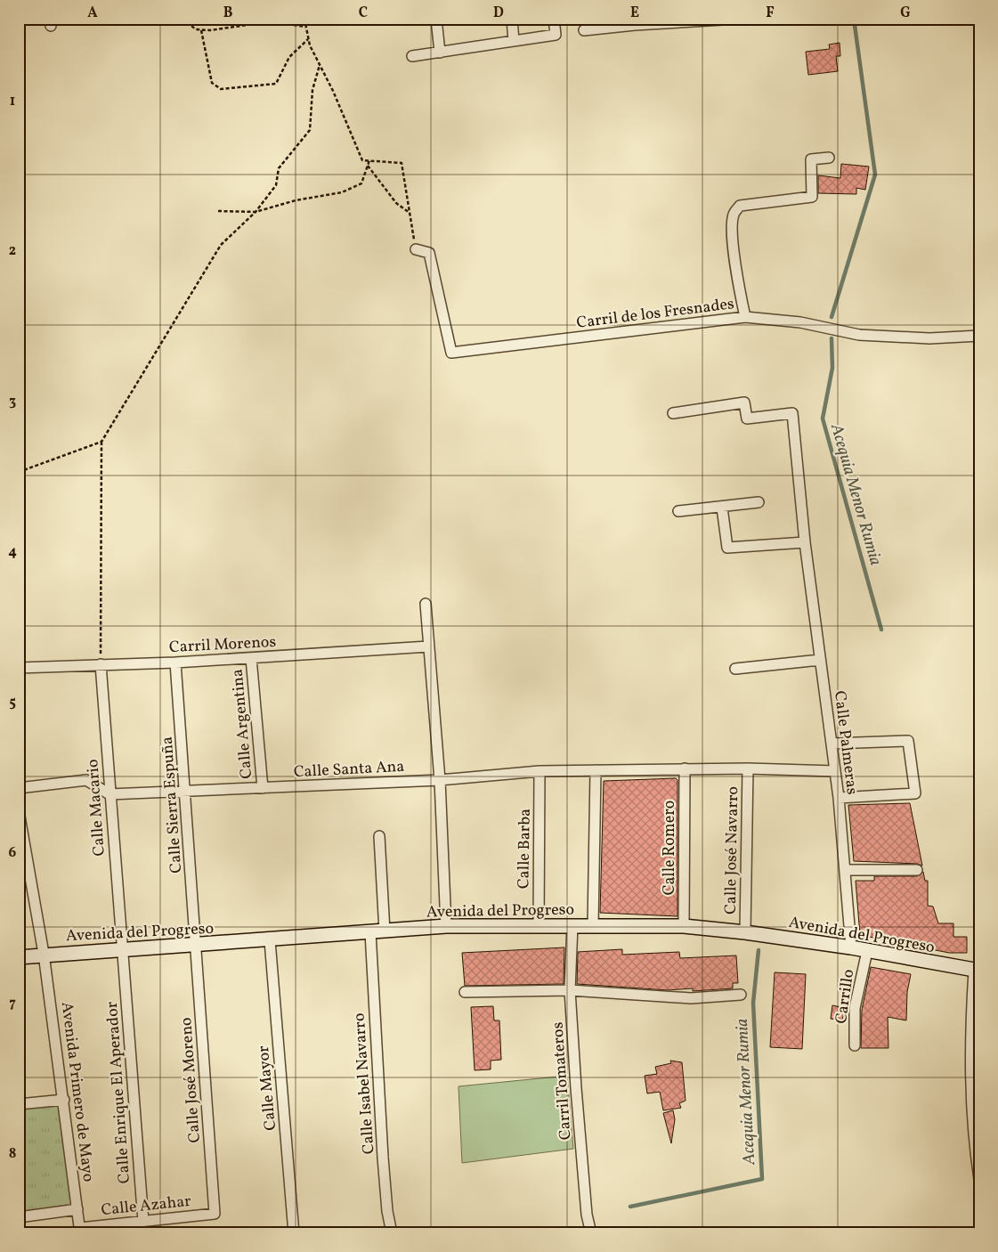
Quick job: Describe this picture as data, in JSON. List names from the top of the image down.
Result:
{
  "streets": {
    "main road": ["Avenida del Progreso"],
    "street": [
      "Carril de los Fresnades",
      "Carril Morenos",
      "Calle Argentina",
      "Calle Palmeras",
      "Calle Santa Ana",
      "Calle Sierra Espuña",
      "Calle Macario",
      "Calle Romero",
      "Calle Barba",
      "Calle José Navarro",
      "Carrillo",
      "Calle José Moreno",
      "Carril Tomateros",
      "Calle Isabel Navarro",
      "Calle Mayor",
      "Avenida Primero de Mayo",
      "Calle Enrique El Aperador",
      "Calle Azahar"
    ]
  },
  "crossings": [
    ["Carril Morenos", "Calle Argentina"],
    ["Carril Morenos", "Calle Sierra Espuña"],
    ["Carril Morenos", "Calle Macario"],
    ["Calle Argentina", "Calle Santa Ana"],
    ["Calle Palmeras", "Calle Santa Ana"],
    ["Calle Palmeras", "Avenida del Progreso"],
    ["Calle Santa Ana", "Calle Sierra Espuña"],
    ["Calle Santa Ana", "Calle Macario"],
    ["Calle Santa Ana", "Calle Romero"],
    ["Calle Santa Ana", "Calle Barba"],
    ["Calle Santa Ana", "Calle José Navarro"],
    ["Calle Sierra Espuña", "Avenida del Progreso"],
    ["Calle Sierra Espuña", "Calle José Moreno"],
    ["Calle Macario", "Avenida del Progreso"],
    ["Calle Macario", "Calle Enrique El Aperador"],
    ["Calle Romero", "Avenida del Progreso"],
    ["Calle Barba", "Avenida del Progreso"],
    ["Calle José Navarro", "Avenida del Progreso"],
    ["Avenida del Progreso", "Carrillo"],
    ["Avenida del Progreso", "Calle José Moreno"],
    ["Avenida del Progreso", "Carril Tomateros"],
    ["Avenida del Progreso", "Calle Isabel Navarro"],
    ["Avenida del Progreso", "Calle Mayor"],
    ["Avenida del Progreso", "Avenida Primero de Mayo"],
    ["Avenida del Progreso", "Calle Enrique El Aperador"],
    ["Calle José Moreno", "Calle Azahar"],
    ["Avenida Primero de Mayo", "Calle Azahar"],
    ["Calle Enrique El Aperador", "Calle Azahar"]
  ],
  "water": ["Acequia Menor Rumia"],
  "grid": {
    "columns": [
      "A",
      "B",
      "C",
      "D",
      "E",
      "F",
      "G"
    ],
    "rows": [
      "1",
      "2",
      "3",
      "4",
      "5",
      "6",
      "7",
      "8"
    ]
  }
}
